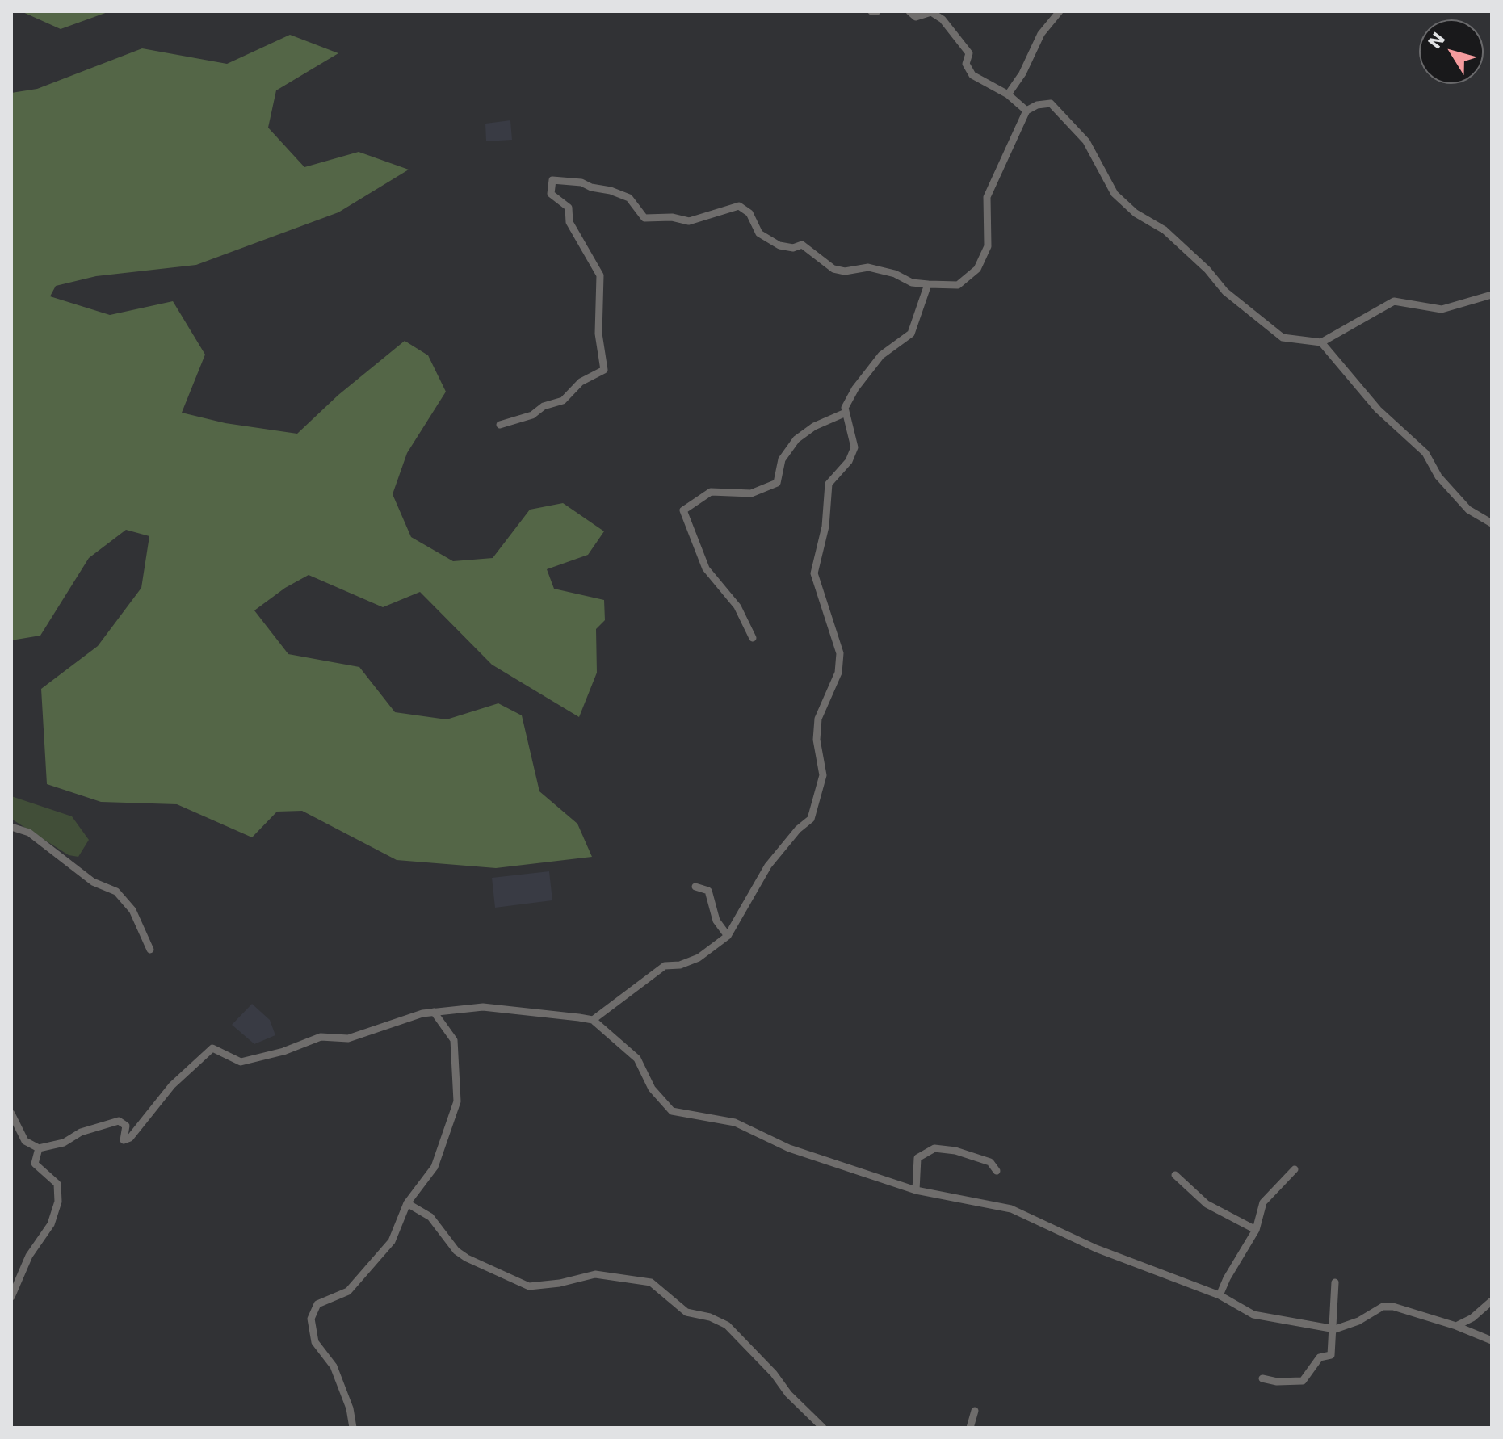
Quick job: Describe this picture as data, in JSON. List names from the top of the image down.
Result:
{
  "north": "top left"
}
